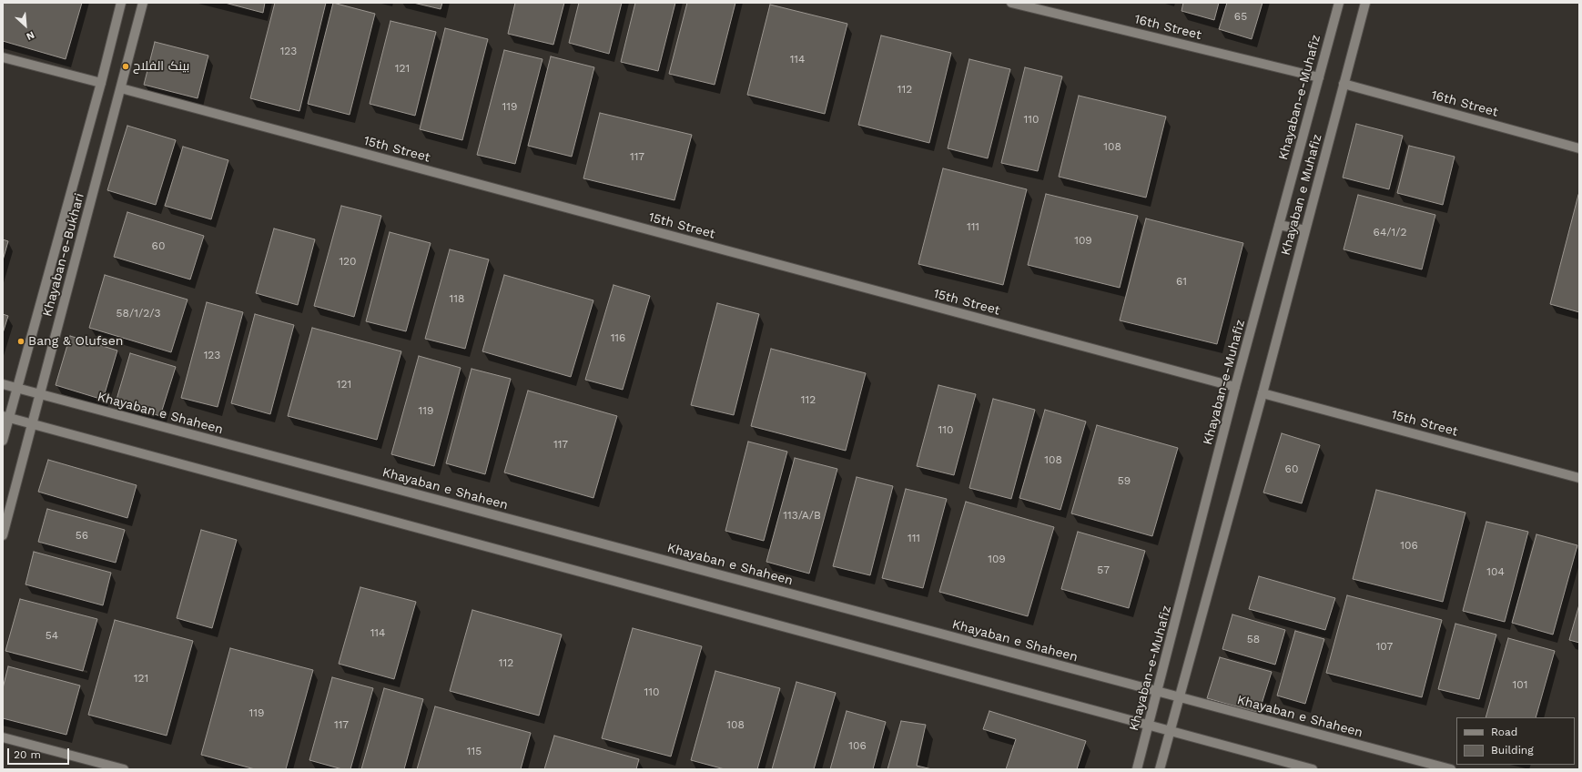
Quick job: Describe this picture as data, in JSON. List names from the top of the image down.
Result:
{
  "streets": {
    "street": [
      "16th Street",
      "Khayaban-e-Muhafiz",
      "15th Street",
      "Khayaban e Muhafiz",
      "Khayaban-e-Bukhari",
      "Khayaban e Shaheen"
    ]
  },
  "crossings": [
    ["16th Street", "Khayaban-e-Muhafiz"],
    ["16th Street", "Khayaban e Muhafiz"],
    ["Khayaban-e-Muhafiz", "15th Street"],
    ["Khayaban-e-Muhafiz", "Khayaban e Shaheen"],
    ["15th Street", "Khayaban e Muhafiz"],
    ["15th Street", "Khayaban-e-Bukhari"],
    ["Khayaban-e-Bukhari", "Khayaban e Shaheen"]
  ],
  "places": ["بینک الفلاح", "Bang & Olufsen"],
  "house_numbers": [
    "65",
    "123",
    "114",
    "121",
    "112",
    "119",
    "110",
    "108",
    "117",
    "111",
    "64/1/2",
    "109",
    "60",
    "120",
    "61",
    "118",
    "58/1/2/3",
    "116",
    "123",
    "121",
    "112",
    "119",
    "110",
    "117",
    "108",
    "60",
    "59",
    "113/A/B",
    "56",
    "111",
    "106",
    "109",
    "57",
    "104",
    "114",
    "54",
    "58",
    "107",
    "112",
    "121",
    "101",
    "110",
    "119",
    "117",
    "108",
    "106",
    "115"
  ],
  "legend": ["Road", "Building"],
  "scale_bar": "20 m",
  "north": "bottom right"
}
